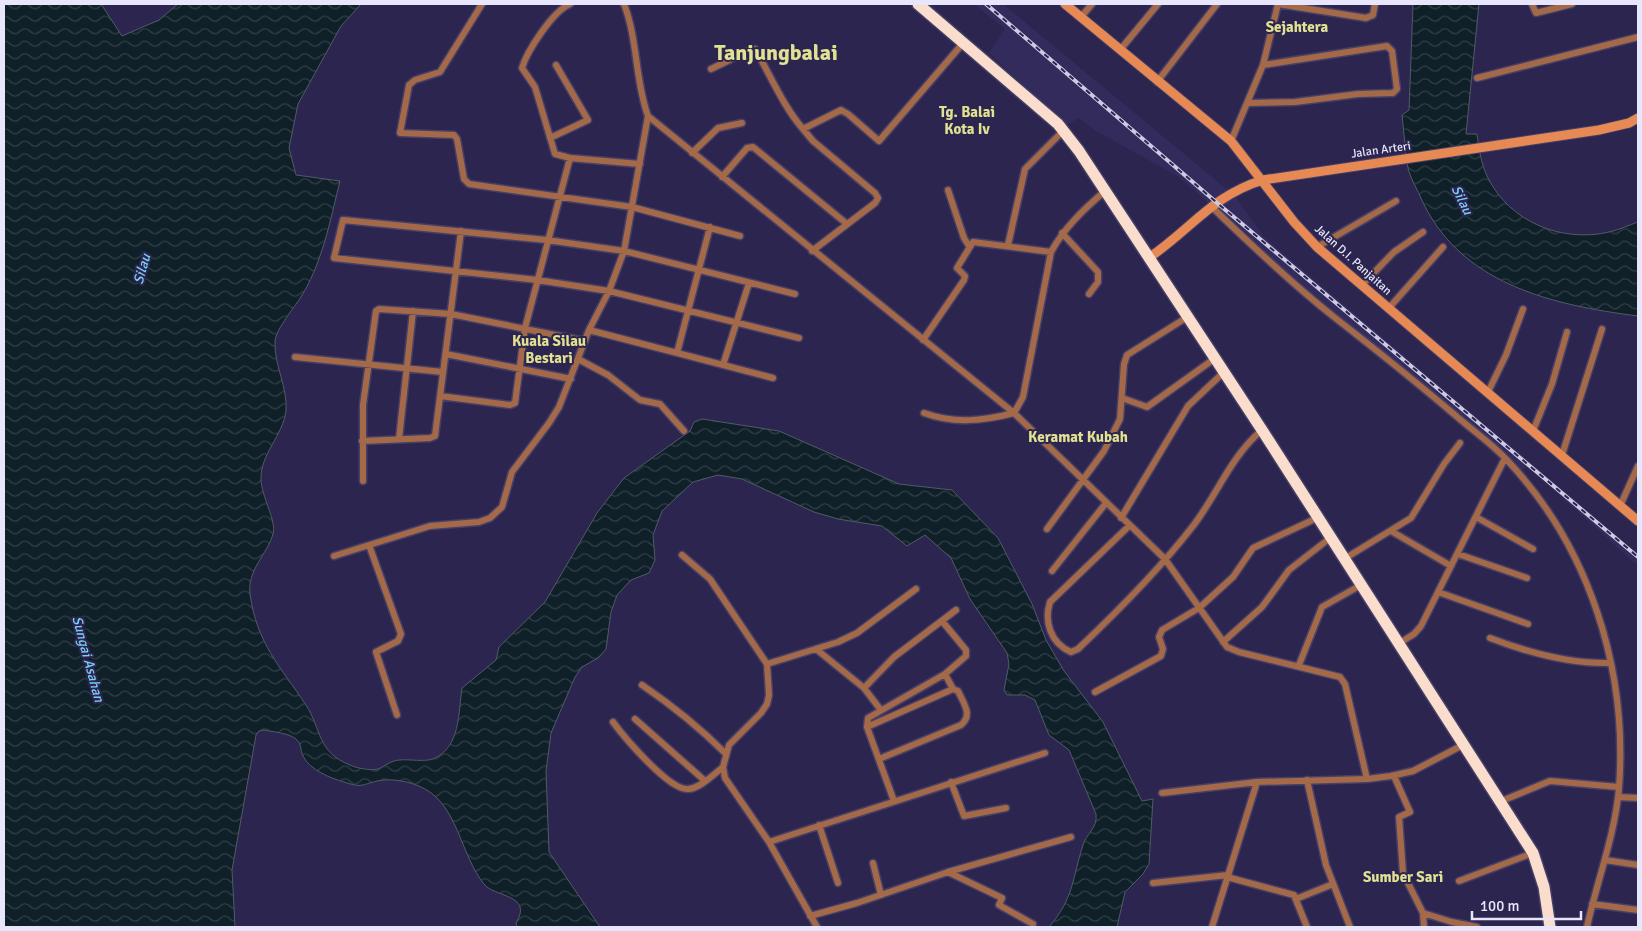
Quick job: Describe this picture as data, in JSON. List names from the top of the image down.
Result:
{
  "streets": {
    "main road": ["Jalan Arteri", "Jalan D.I. Panjaitan"]
  },
  "crossings": [
    ["Jalan Arteri", "Jalan D.I. Panjaitan"]
  ],
  "districts": [
    "Sejahtera",
    "Tanjungbalai",
    "Tg. Balai Kota Iv",
    "Kuala Silau Bestari",
    "Keramat Kubah",
    "Sumber Sari"
  ],
  "water": ["Silau", "Sungai Asahan"],
  "scale_bar": "100 m"
}
